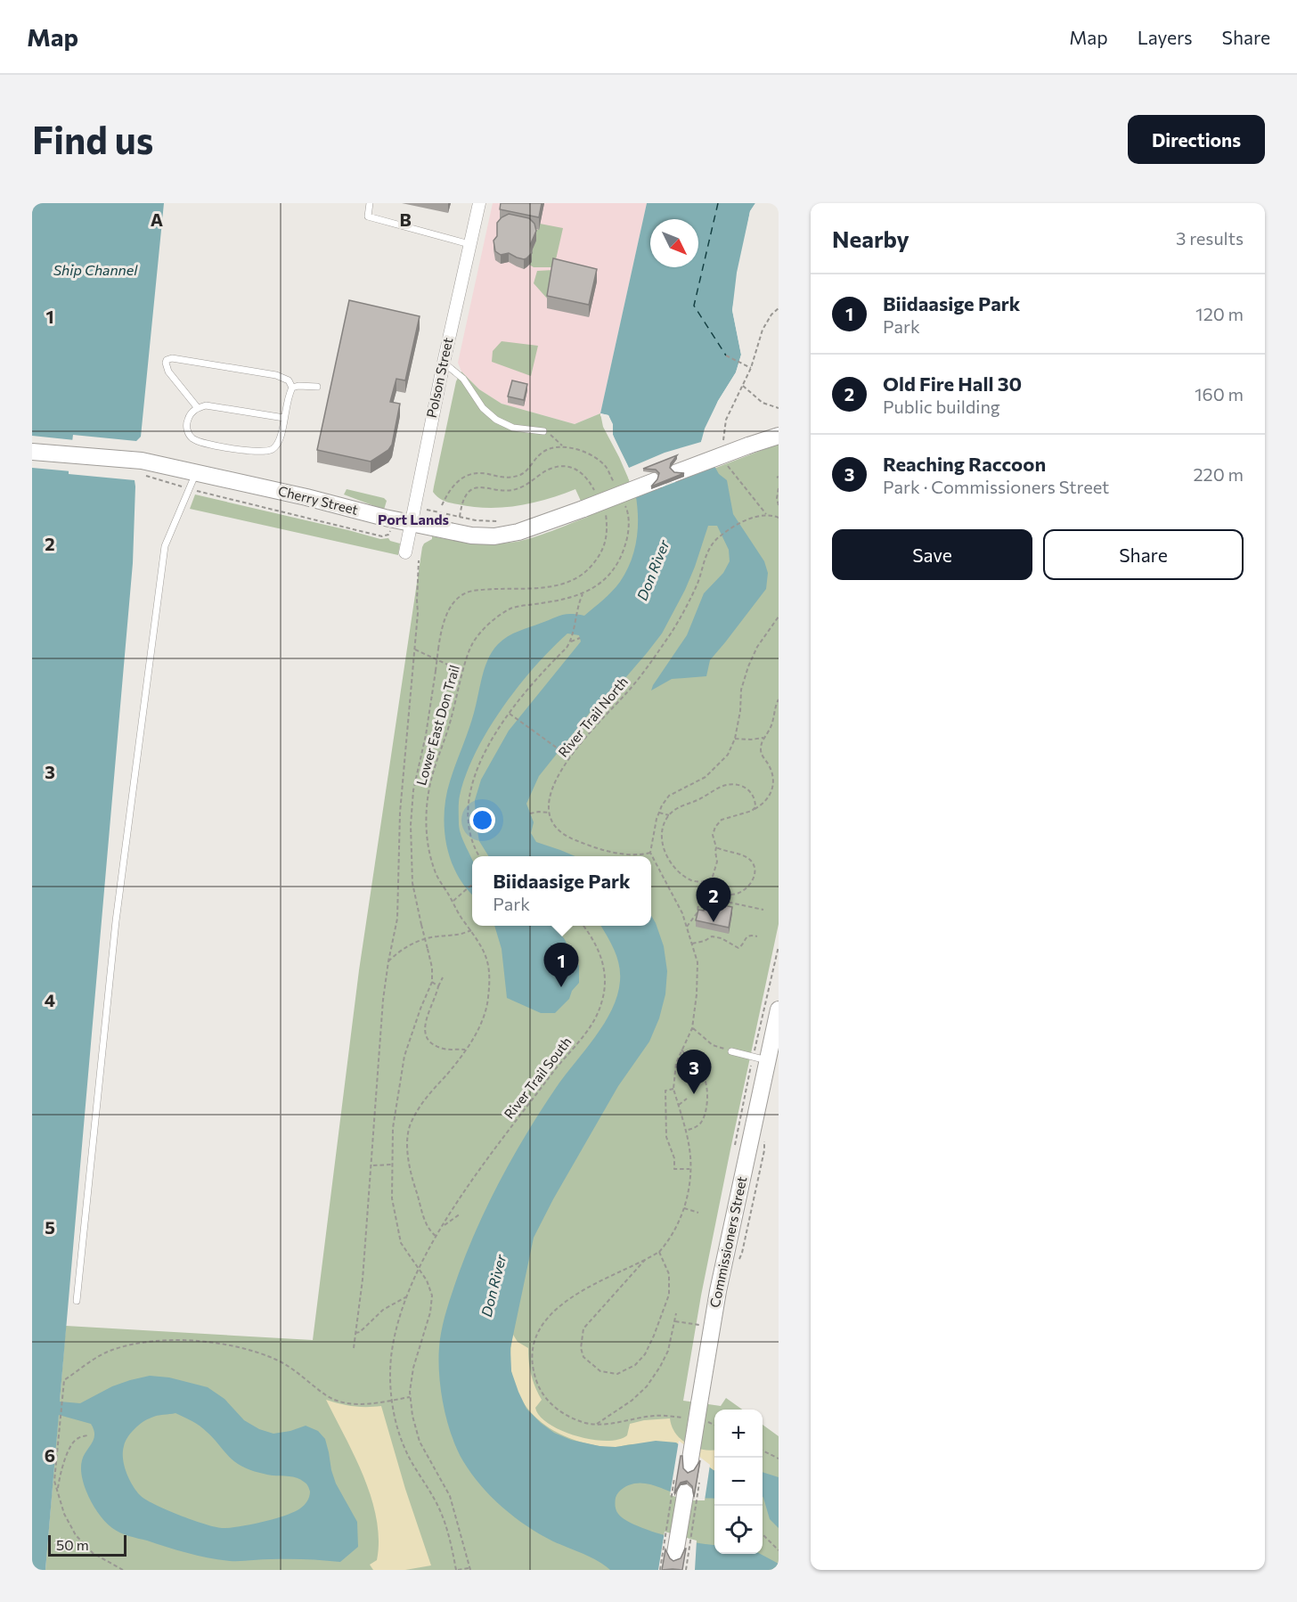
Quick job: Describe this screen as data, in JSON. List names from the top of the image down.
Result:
{
  "streets": {
    "street": ["Polson Street", "Cherry Street", "Commissioners Street"],
    "path": ["River Trail North", "Lower East Don Trail", "River Trail South"]
  },
  "crossings": [
    ["Polson Street", "Cherry Street"],
    ["Lower East Don Trail", "River Trail South"]
  ],
  "districts": ["Port Lands"],
  "water": ["Ship Channel", "Don River"],
  "scale_bar": "50 m",
  "north": "bottom right",
  "page": {
    "header": "Map",
    "nav": ["Map", "Layers", "Share"],
    "buttons": [
      "Directions",
      ["Save", "Share"]
    ],
    "title": "Find us",
    "heading": ["Nearby", "3 results"],
    "list": [
      {
        "mark": "1",
        "name": "Biidaasige Park",
        "note": "Park",
        "value": "120 m"
      },
      {
        "mark": "2",
        "name": "Old Fire Hall 30",
        "note": "Public building",
        "value": "160 m"
      },
      {
        "mark": "3",
        "name": "Reaching Raccoon",
        "note": "Park · Commissioners Street",
        "value": "220 m"
      }
    ],
    "popup": ["Biidaasige Park", "Park"],
    "pins": ["2", "1", "3"],
    "map_buttons": ["+", "−"],
    "scale": "50 m"
  },
  "grid": {
    "columns": ["A", "B"],
    "rows": [
      "1",
      "2",
      "3",
      "4",
      "5",
      "6"
    ]
  }
}
